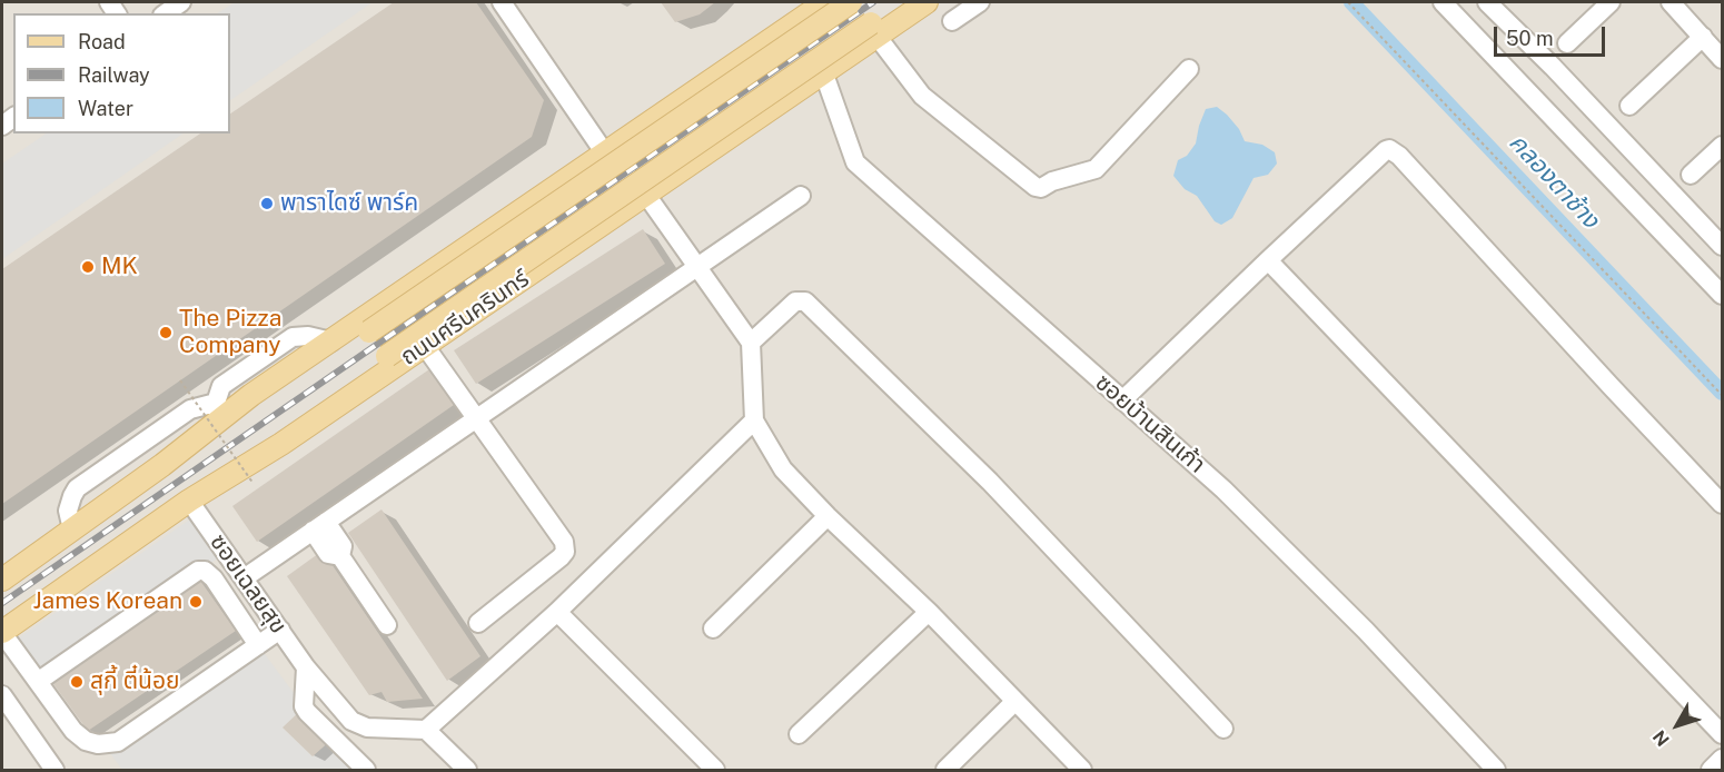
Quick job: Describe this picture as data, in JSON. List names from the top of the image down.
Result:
{
  "streets": {
    "main road": ["ถนนศรีนครินทร์"],
    "street": ["ซอยบ้านสินเก้า", "ซอยเฉลยสุข"]
  },
  "crossings": [
    ["ถนนศรีนครินทร์", "ซอยบ้านสินเก้า"],
    ["ถนนศรีนครินทร์", "ซอยเฉลยสุข"]
  ],
  "water": ["คลองตาช้าง"],
  "places": [
    "พาราไดซ์ พาร์ค",
    "MK",
    "The Pizza Company",
    "James Korean",
    "สุกี้ ตี๋น้อย"
  ],
  "legend": ["Road", "Railway", "Water"],
  "scale_bar": "50 m",
  "north": "bottom left"
}
